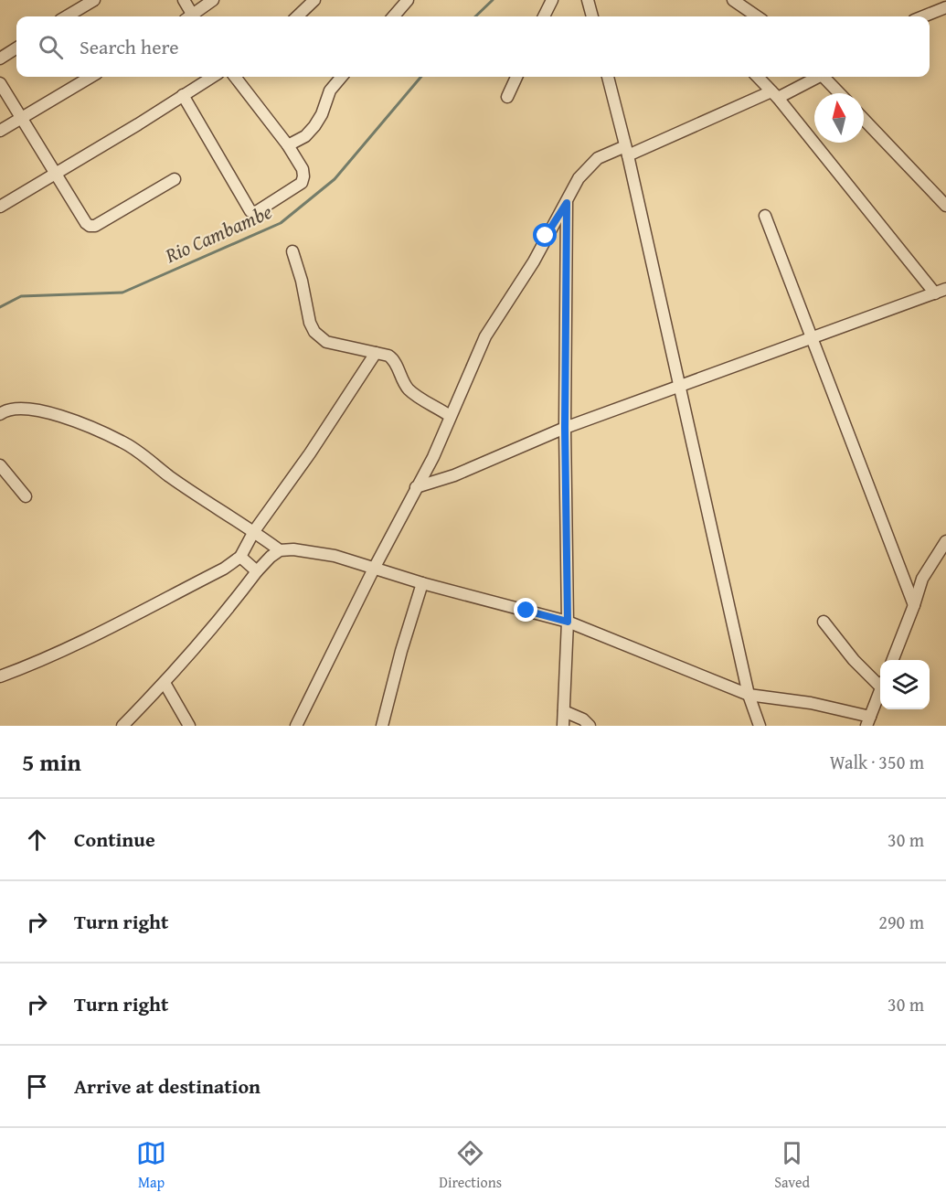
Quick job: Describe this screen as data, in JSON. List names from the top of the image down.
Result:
{
  "water": ["Rio Cambambe"],
  "north": "top",
  "page": {
    "search": "Search here",
    "heading": ["5 min", "Walk · 350 m"],
    "list": [
      ["Continue", "30 m"],
      ["Turn right", "290 m"],
      ["Turn right", "30 m"],
      "Arrive at destination"
    ],
    "nav": ["Map", "Directions", "Saved"]
  }
}
